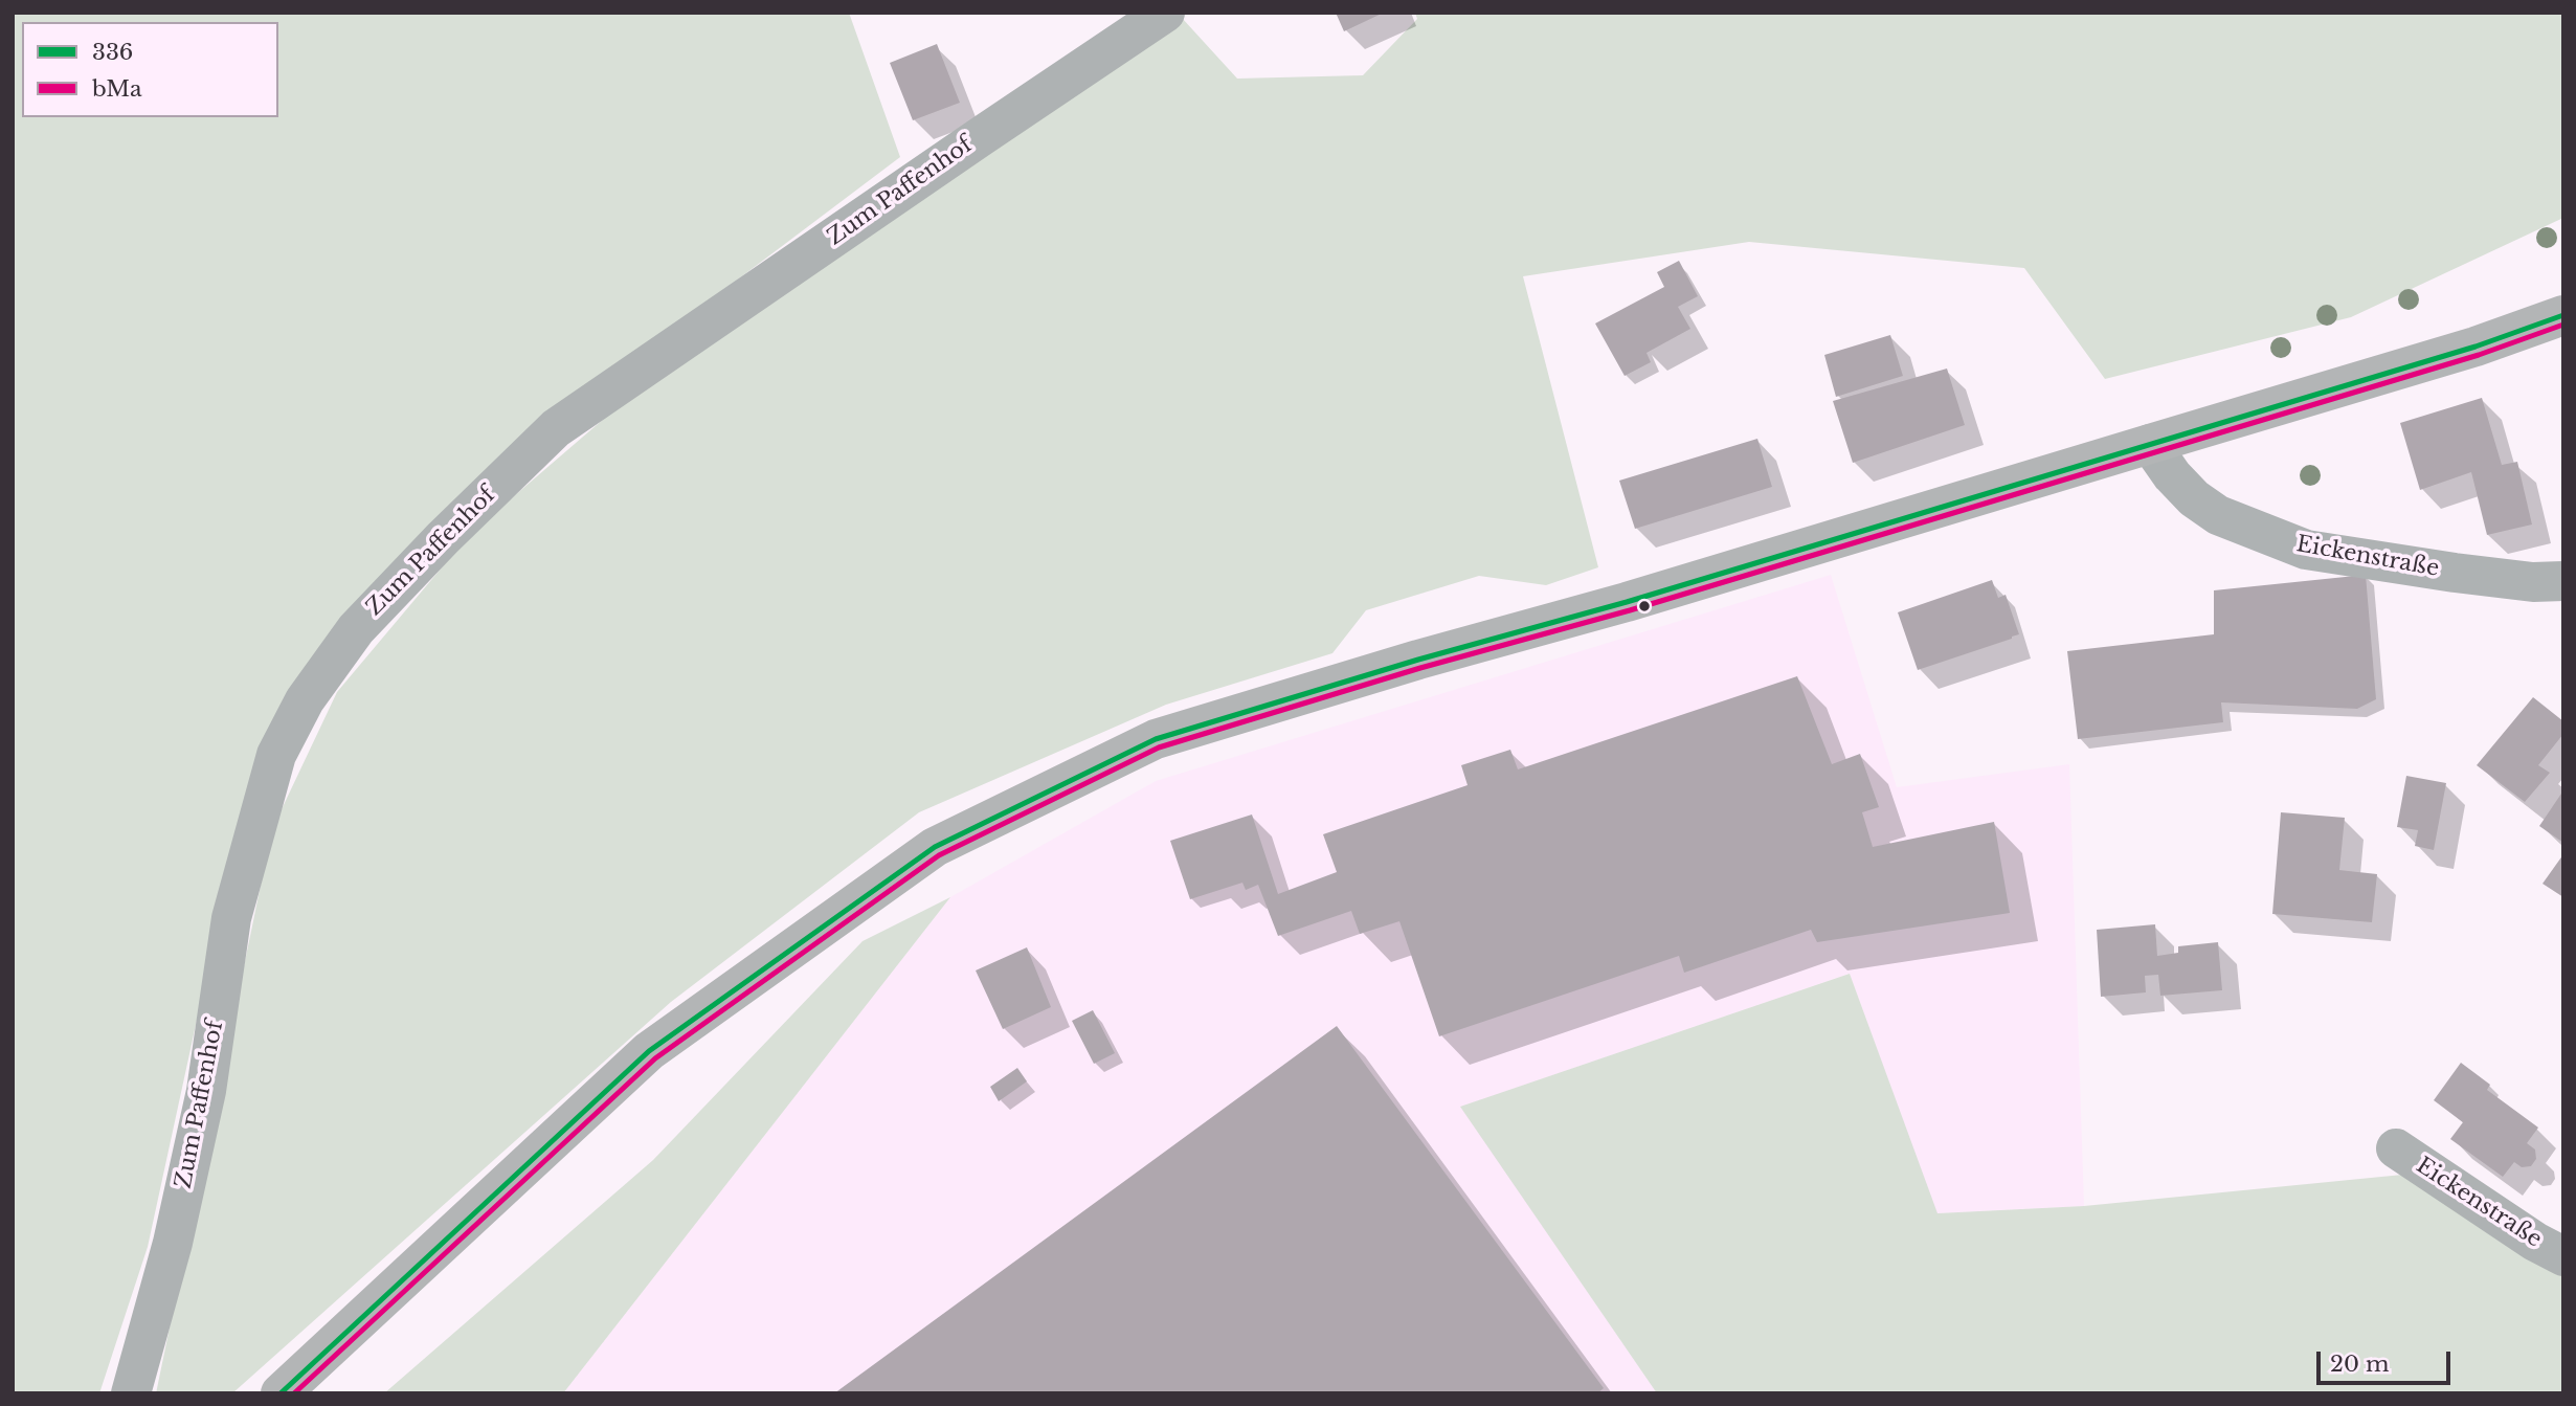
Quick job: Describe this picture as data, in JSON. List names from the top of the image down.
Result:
{
  "streets": {
    "street": ["Zum Paffenhof", "Eickenstraße"]
  },
  "lines": ["transit line 336", "transit line bMa"],
  "legend": ["336", "bMa"],
  "scale_bar": "20 m"
}
